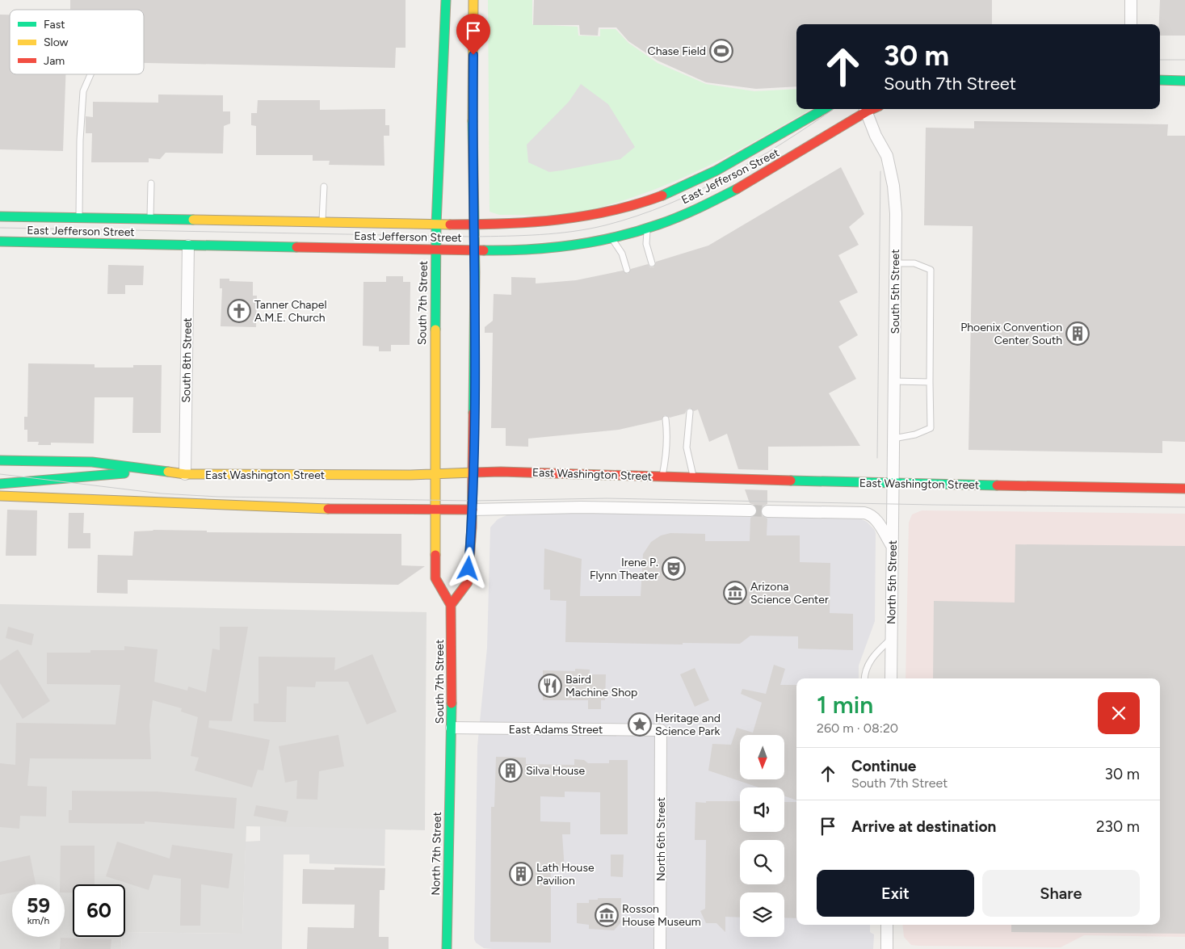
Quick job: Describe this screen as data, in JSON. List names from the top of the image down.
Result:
{
  "streets": {
    "main road": [
      "East Jefferson Street",
      "South 7th Street",
      "East Washington Street",
      "North 7th Street"
    ],
    "street": [
      "South 5th Street",
      "South 8th Street",
      "North 5th Street",
      "East Adams Street",
      "North 6th Street"
    ]
  },
  "crossings": [
    ["East Jefferson Street", "South 7th Street"],
    ["East Jefferson Street", "South 8th Street"],
    ["South 5th Street", "East Washington Street"],
    ["South 5th Street", "North 5th Street"],
    ["South 7th Street", "East Washington Street"],
    ["South 7th Street", "East Adams Street"],
    ["South 7th Street", "North 7th Street"],
    ["South 8th Street", "East Washington Street"],
    ["East Washington Street", "North 5th Street"],
    ["East Adams Street", "North 6th Street"]
  ],
  "places": {
    "sports": ["Chase Field"],
    "church": ["Tanner Chapel A.M.E. Church"],
    "building": ["Phoenix Convention Center South", "Silva House", "Lath House Pavilion"],
    "theatre": ["Irene P. Flynn Theater"],
    "museum": ["Arizona Science Center", "Rosson House Museum"],
    "restaurant": ["Baird Machine Shop"],
    "place": ["Heritage and Science Park"]
  },
  "legend": ["Fast", "Slow", "Jam"],
  "north": "bottom",
  "page": {
    "turn": ["30 m", "South 7th Street"],
    "heading": ["1 min", "260 m · 08:20"],
    "list": [
      {
        "name": "Continue",
        "note": "South 7th Street",
        "value": "30 m"
      },
      {
        "name": "Arrive at destination",
        "value": "230 m"
      }
    ],
    "buttons": ["Exit", "Share"],
    "speed": "59 km/h",
    "limit": "60"
  }
}
